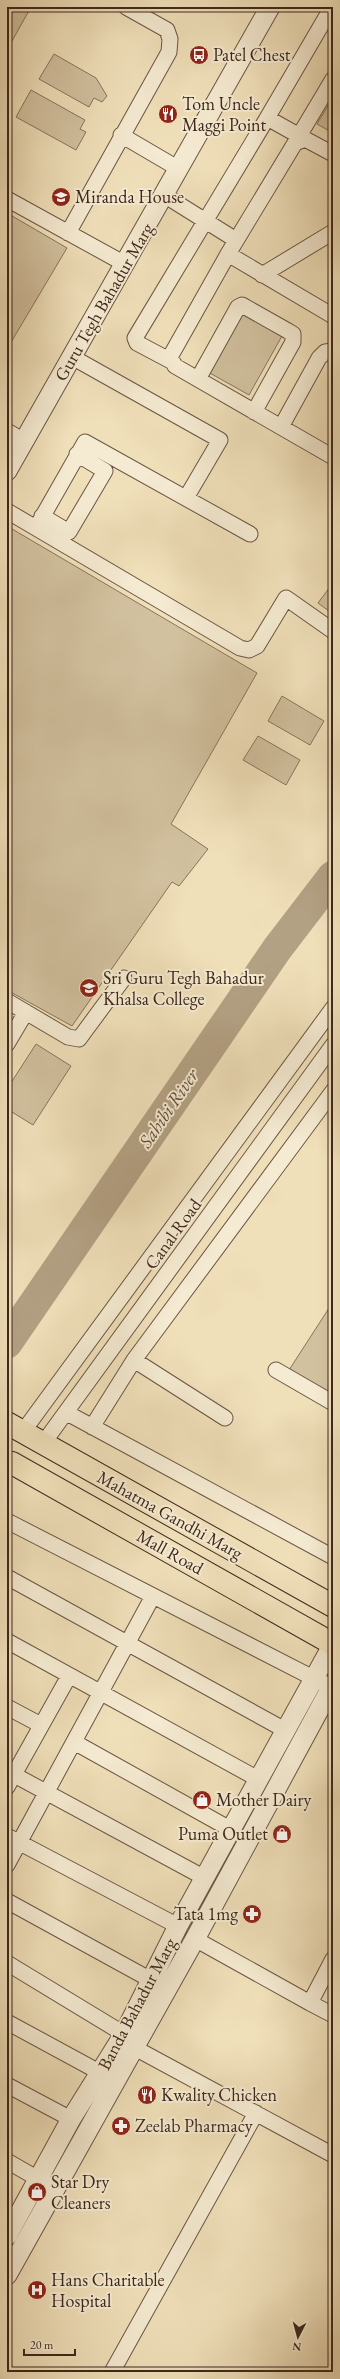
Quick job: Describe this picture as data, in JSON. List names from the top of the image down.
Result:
{
  "streets": {
    "main road": ["Mahatma Gandhi Marg", "Mall Road"],
    "street": ["Guru Tegh Bahadur Marg", "Canal Road", "Banda Bahadur Marg"]
  },
  "crossings": [
    ["Canal Road", "Mahatma Gandhi Marg"],
    ["Mall Road", "Banda Bahadur Marg"]
  ],
  "water": ["Sahibi River"],
  "places": {
    "bus stop": ["Patel Chest"],
    "restaurant": ["Tom Uncle Maggi Point", "Kwality Chicken"],
    "school or university": ["Miranda House", "Sri Guru Tegh Bahadur Khalsa College"],
    "shop": ["Mother Dairy", "Puma Outlet", "Star Dry Cleaners"],
    "pharmacy": ["Tata 1mg", "Zeelab Pharmacy"],
    "hospital": ["Hans Charitable Hospital"]
  },
  "scale_bar": "20 m",
  "north": "bottom"
}
